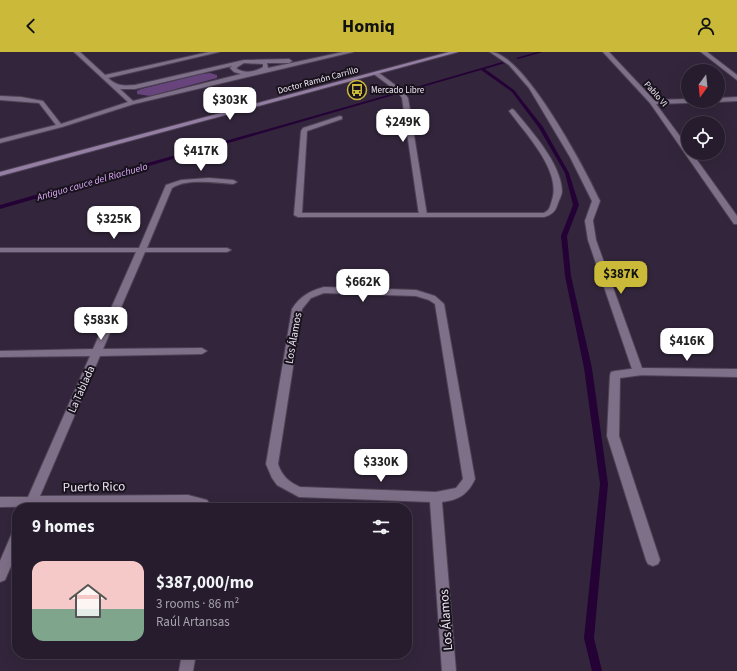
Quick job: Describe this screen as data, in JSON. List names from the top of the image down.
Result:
{
  "streets": {
    "street": [
      "Doctor Ramón Carrillo",
      "Pablo VI",
      "Los Álamos",
      "La Tablada",
      "Puerto Rico"
    ]
  },
  "water": ["Antiguo cauce del Riachuelo"],
  "places": {
    "bus stop": ["Mercado Libre"]
  },
  "north": "bottom",
  "page": {
    "header": "Homiq",
    "price": [
      "$303K",
      "$249K",
      "$417K",
      "$325K",
      "$387K",
      "$662K",
      "$583K",
      "$416K",
      "$330K"
    ],
    "heading": "9 homes",
    "list": [
      {
        "name": "$387,000/mo",
        "note": "3 rooms · 86 m² · Raúl Artansas"
      }
    ]
  }
}
